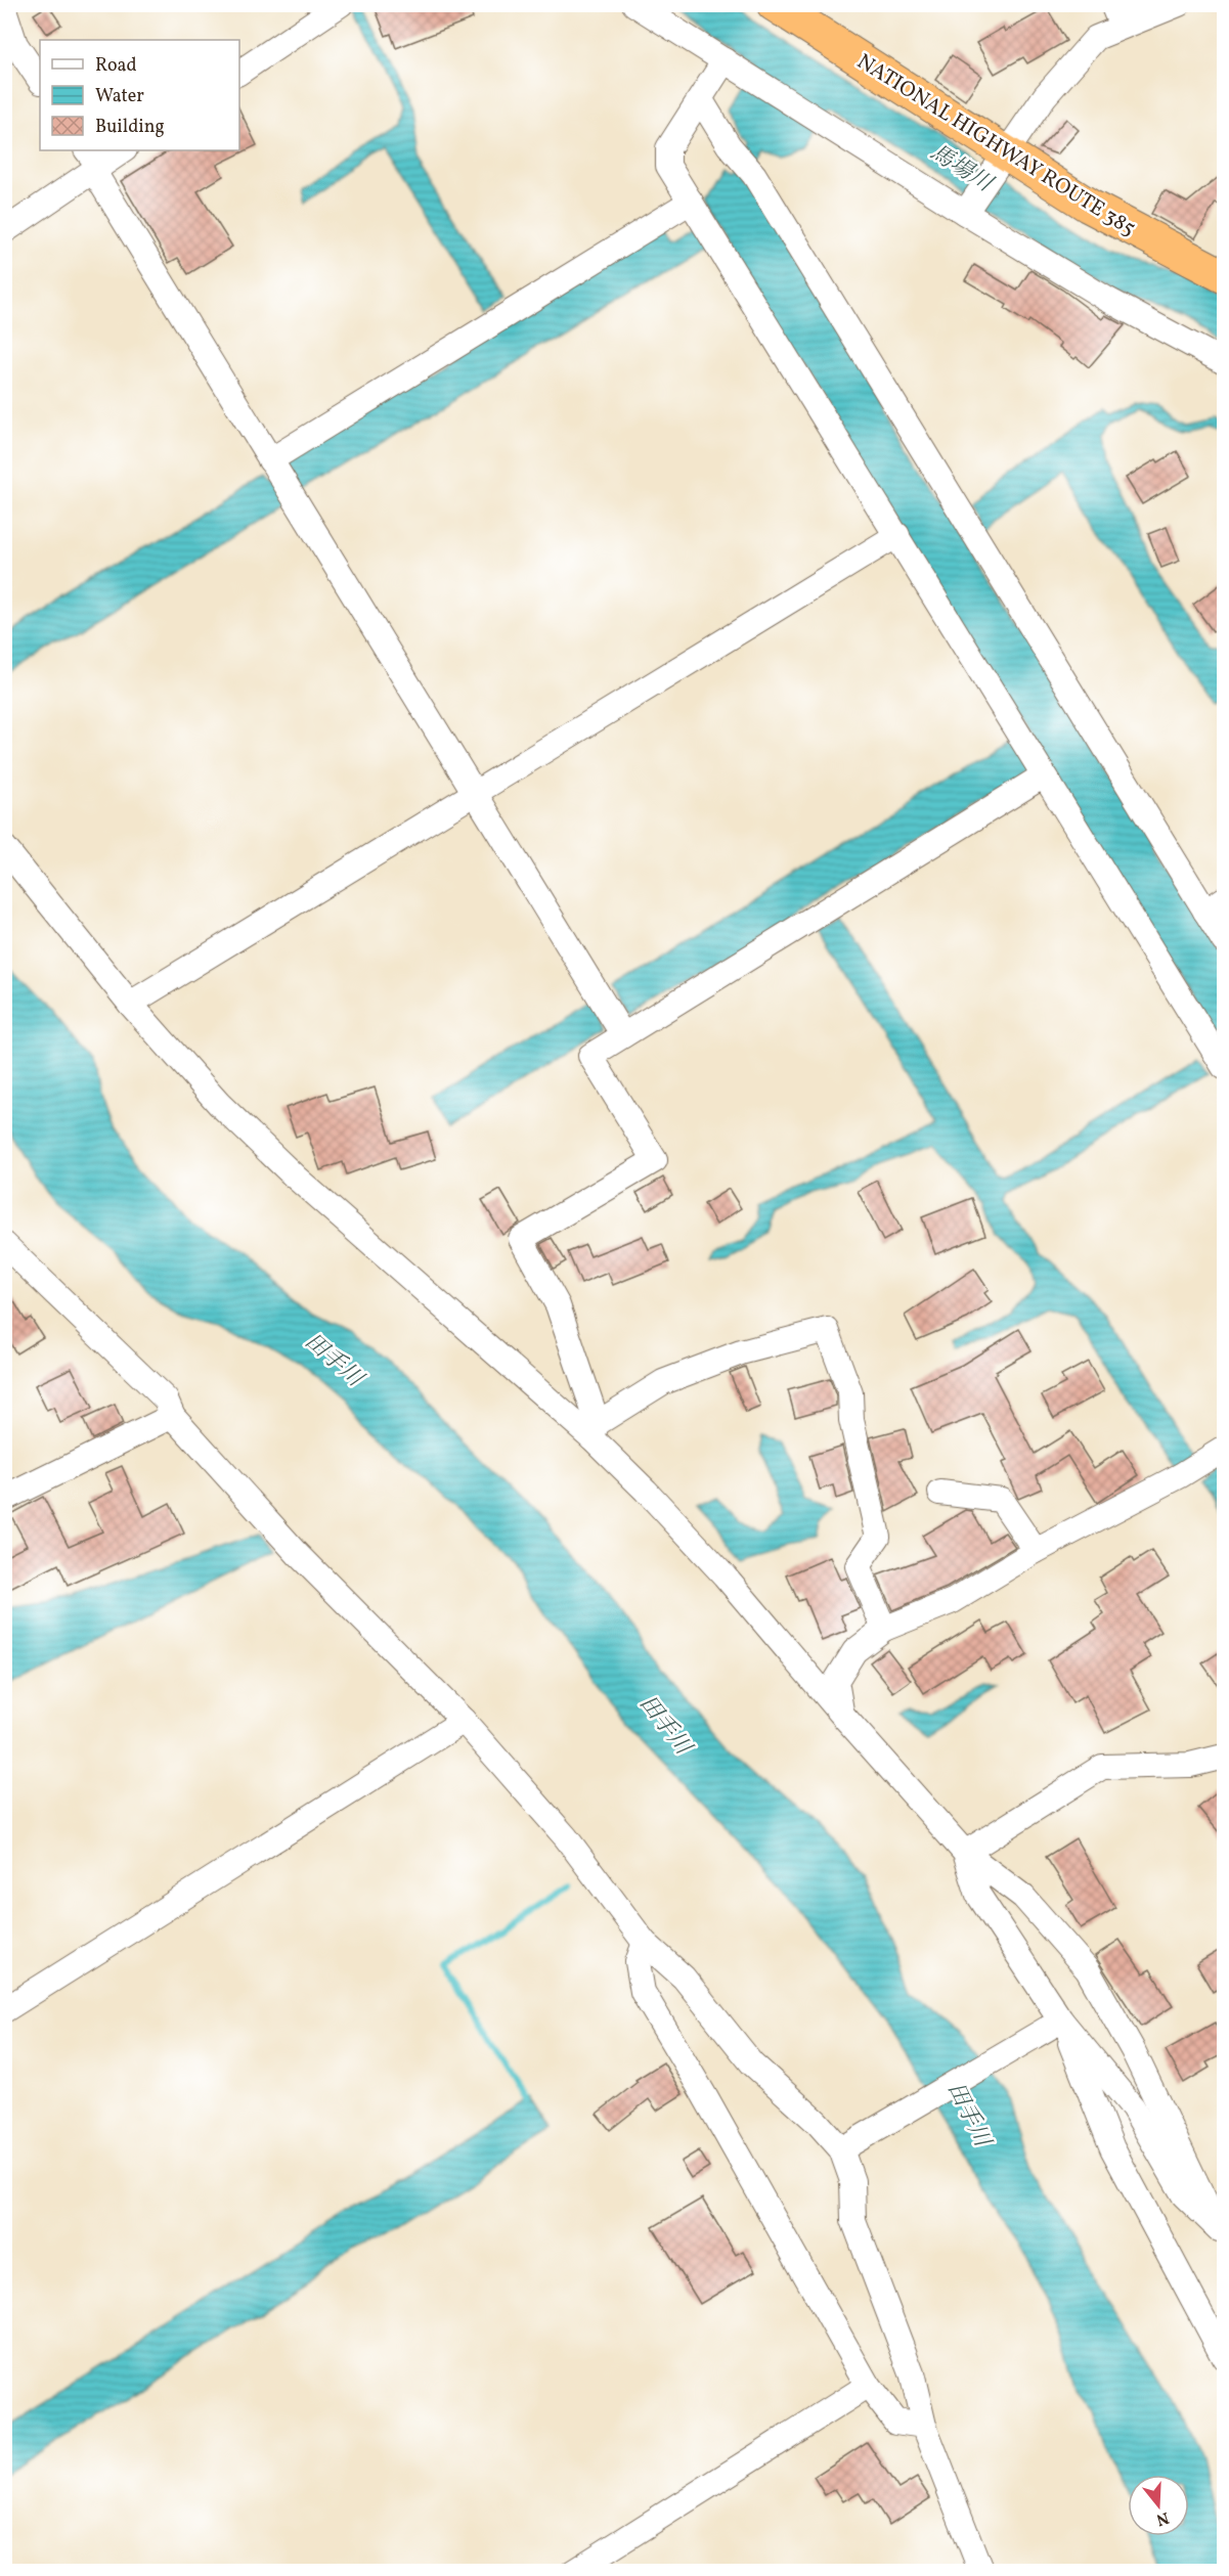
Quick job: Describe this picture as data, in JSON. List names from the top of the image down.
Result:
{
  "streets": {
    "highway": ["NATIONAL HIGHWAY ROUTE 385"]
  },
  "water": ["馬場川", "田手川"],
  "legend": ["Road", "Water", "Building"],
  "north": "bottom"
}
